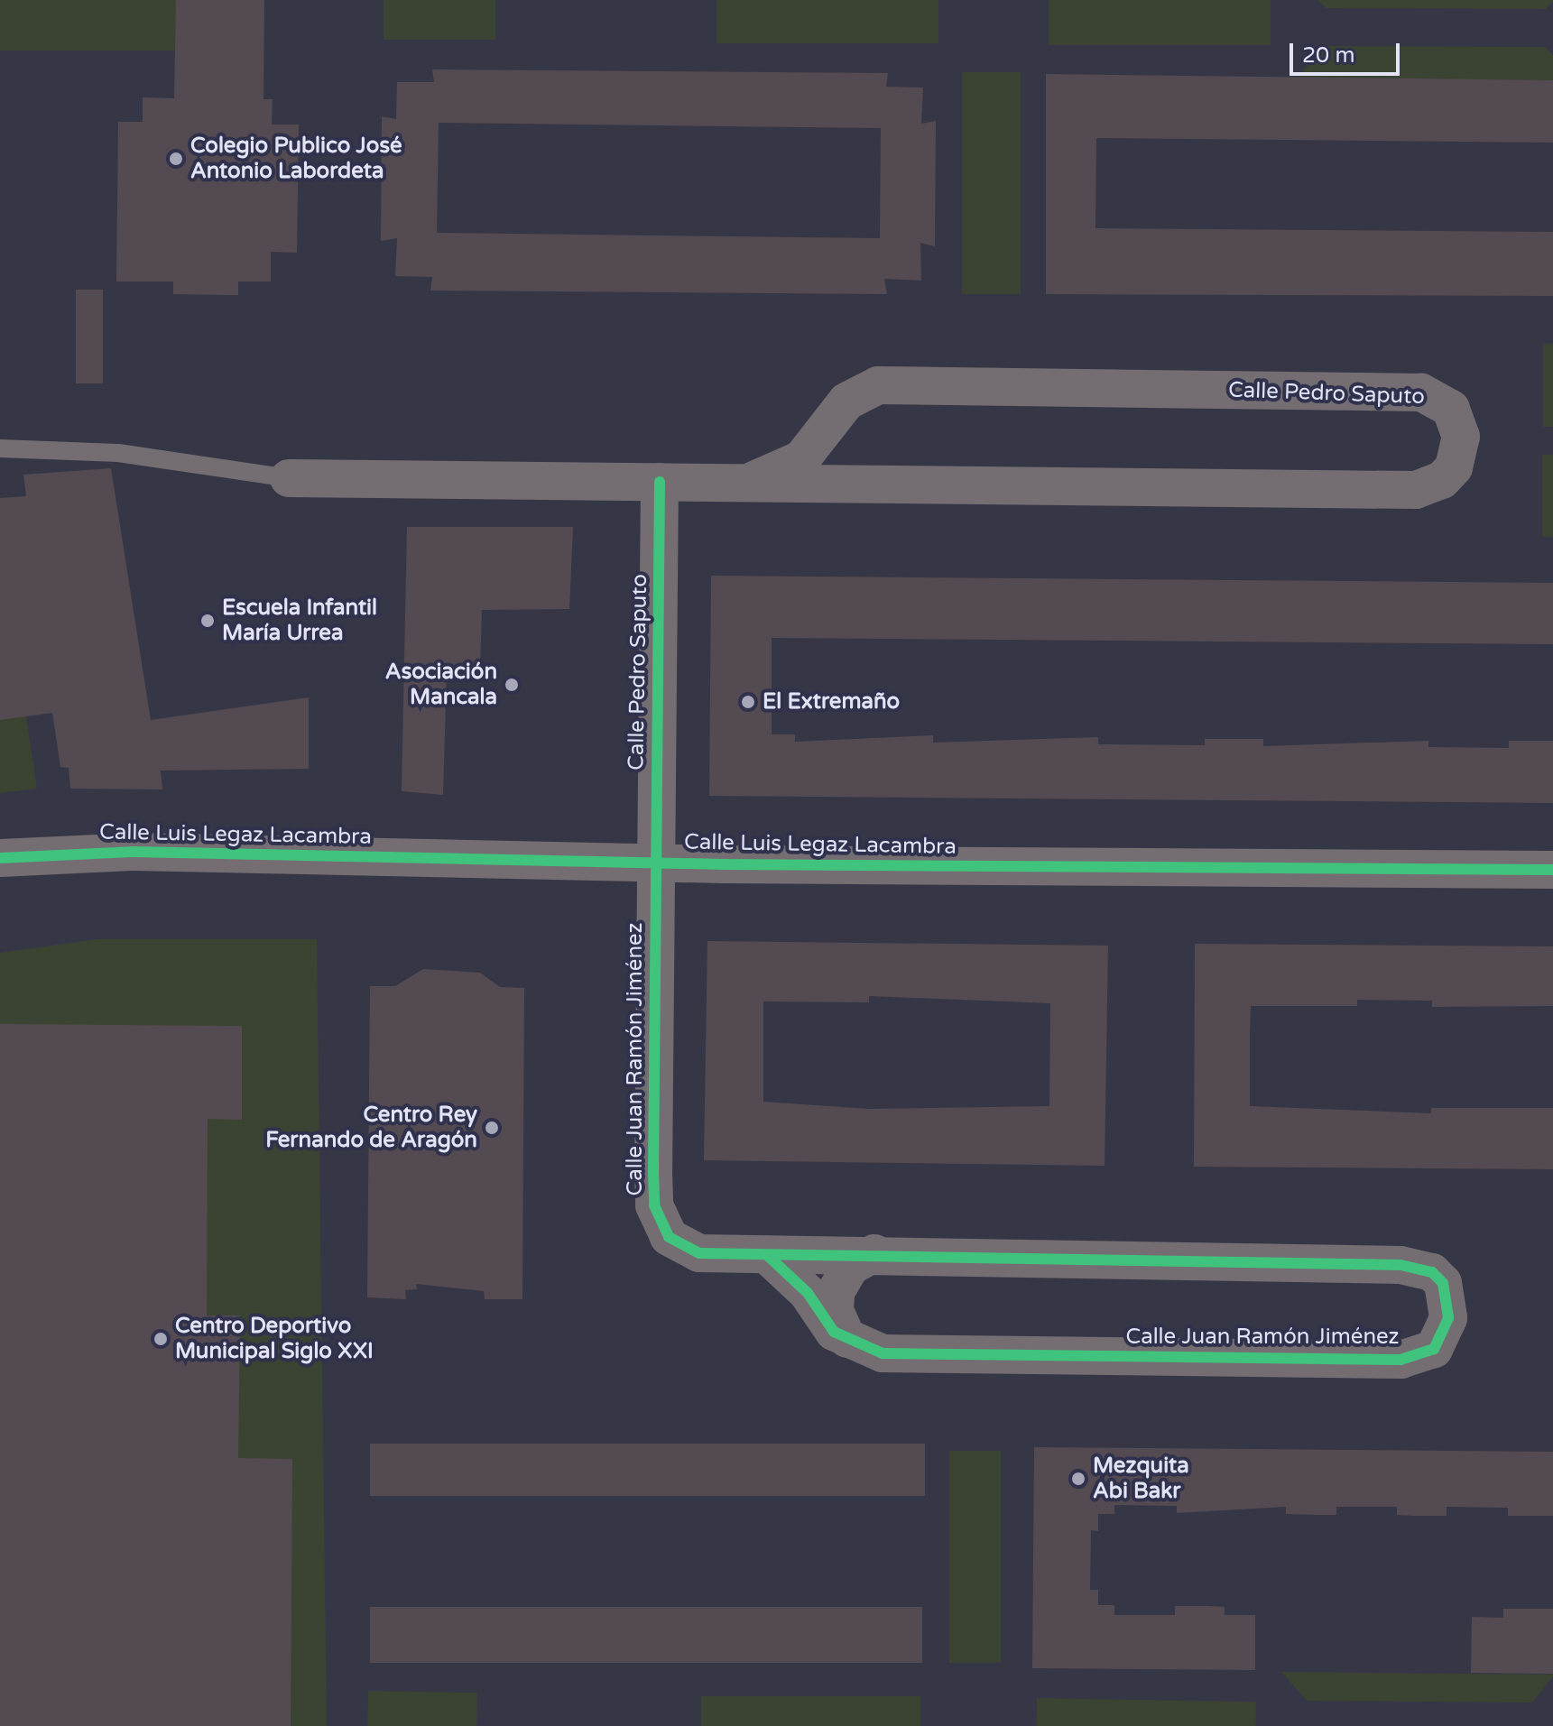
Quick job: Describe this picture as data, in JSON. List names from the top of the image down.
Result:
{
  "streets": {
    "street": ["Calle Pedro Saputo", "Calle Luis Legaz Lacambra", "Calle Juan Ramón Jiménez"]
  },
  "crossings": [
    ["Calle Pedro Saputo", "Calle Luis Legaz Lacambra"],
    ["Calle Pedro Saputo", "Calle Juan Ramón Jiménez"],
    ["Calle Luis Legaz Lacambra", "Calle Juan Ramón Jiménez"]
  ],
  "places": [
    "Colegio Publico José Antonio Labordeta",
    "Escuela Infantil María Urrea",
    "Asociación Mancala",
    "El Extremaño",
    "Centro Rey Fernando de Aragón",
    "Centro Deportivo Municipal Siglo XXI",
    "Mezquita Abi Bakr"
  ],
  "scale_bar": "20 m"
}
